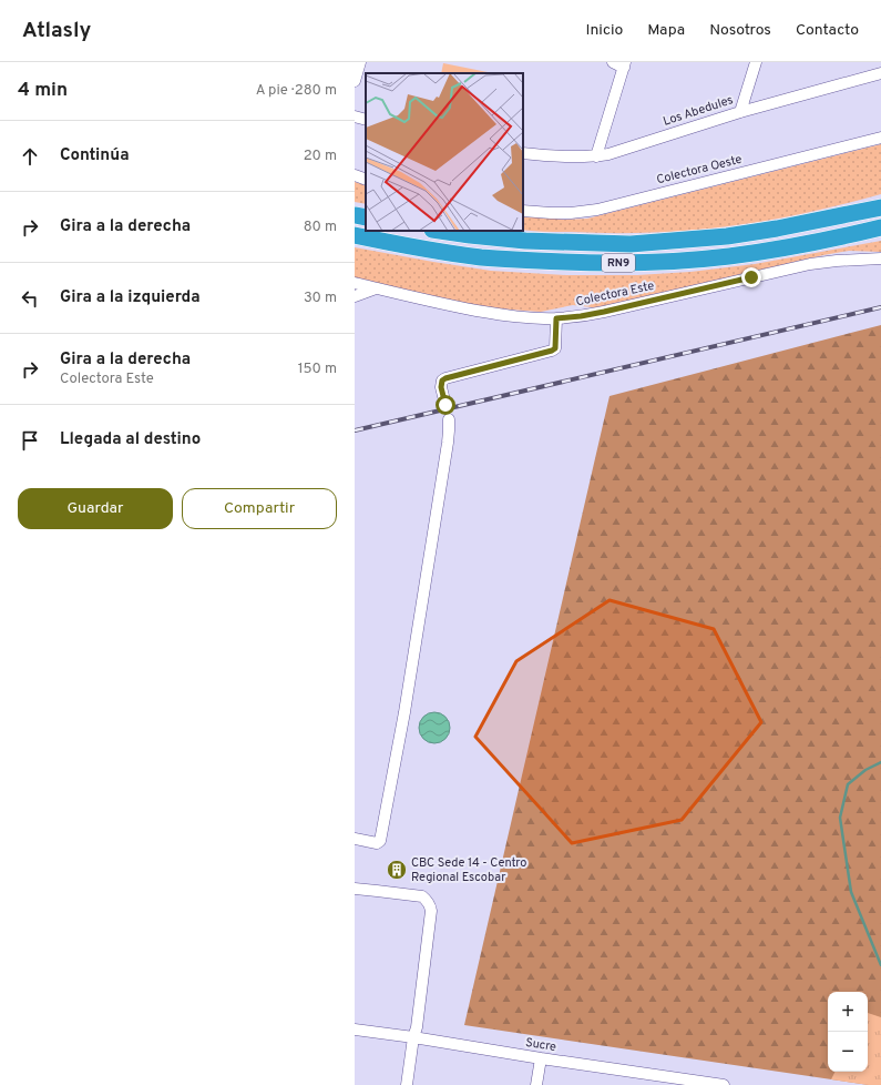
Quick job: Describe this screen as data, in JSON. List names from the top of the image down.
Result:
{
  "streets": {
    "highway": ["RN9"],
    "street": [
      "Los Abedules",
      "Colectora Oeste",
      "Colectora Este",
      "Sucre"
    ]
  },
  "places": {
    "building": ["CBC Sede 14 - Centro Regional Escobar"]
  },
  "page": {
    "header": "Atlasly",
    "nav": [
      "Inicio",
      "Mapa",
      "Nosotros",
      "Contacto"
    ],
    "heading": ["4 min", "A pie · 280 m"],
    "list": [
      ["Continúa", "20 m"],
      ["Gira a la derecha", "80 m"],
      ["Gira a la izquierda", "30 m"],
      ["Gira a la derecha", "Colectora Este", "150 m"],
      "Llegada al destino"
    ],
    "buttons": ["Guardar", "Compartir"],
    "map_buttons": ["+", "−"]
  }
}
